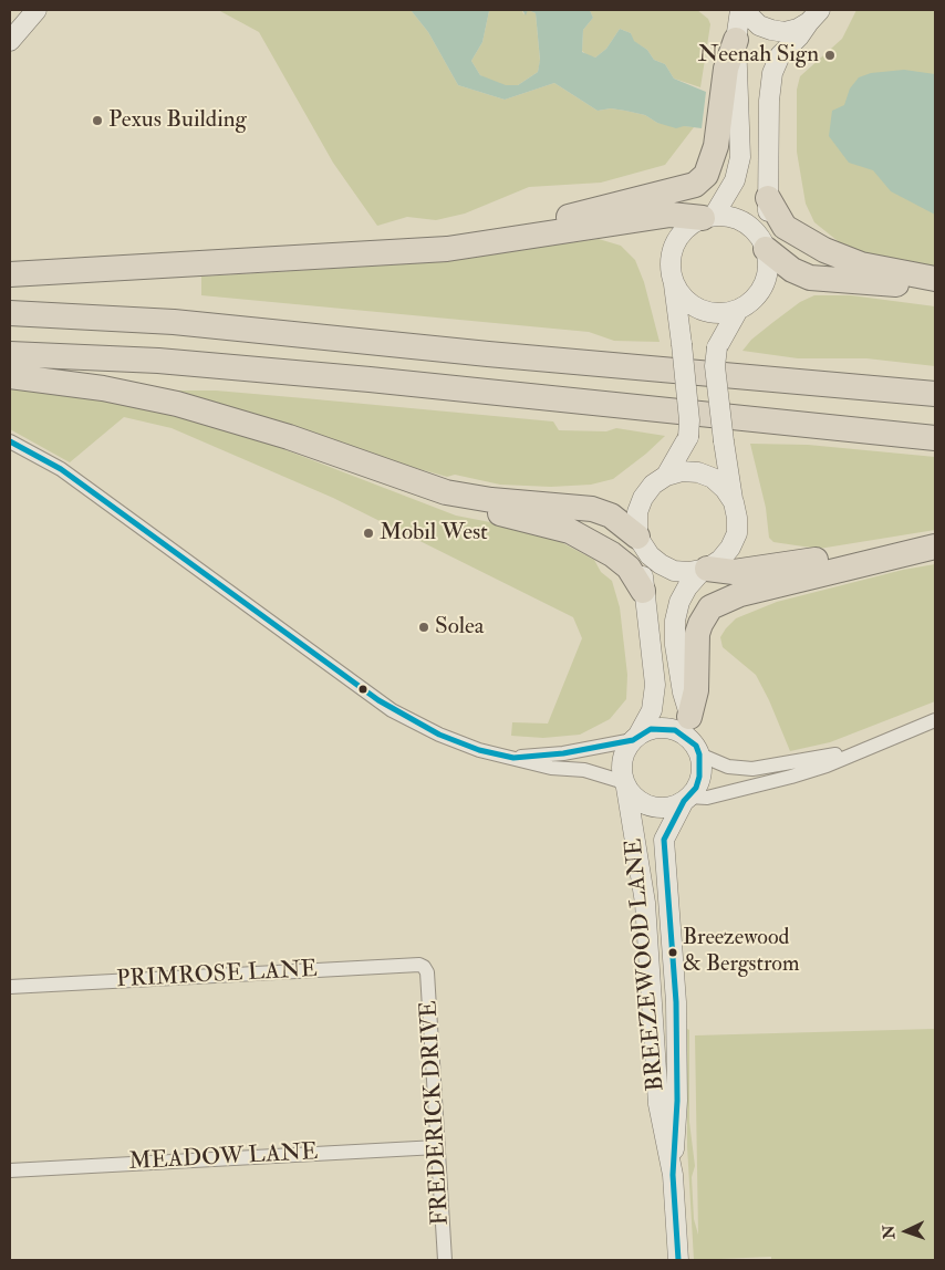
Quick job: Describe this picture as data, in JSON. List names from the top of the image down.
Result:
{
  "streets": {
    "main road": ["BREEZEWOOD LANE"],
    "street": ["PRIMROSE LANE", "FREDERICK DRIVE", "MEADOW LANE"]
  },
  "crossings": [
    ["PRIMROSE LANE", "FREDERICK DRIVE"],
    ["FREDERICK DRIVE", "MEADOW LANE"]
  ],
  "places": [
    "Neenah Sign",
    "Pexus Building",
    "Mobil West",
    "Solea",
    "Breezewood & Bergstrom"
  ],
  "north": "left"
}
